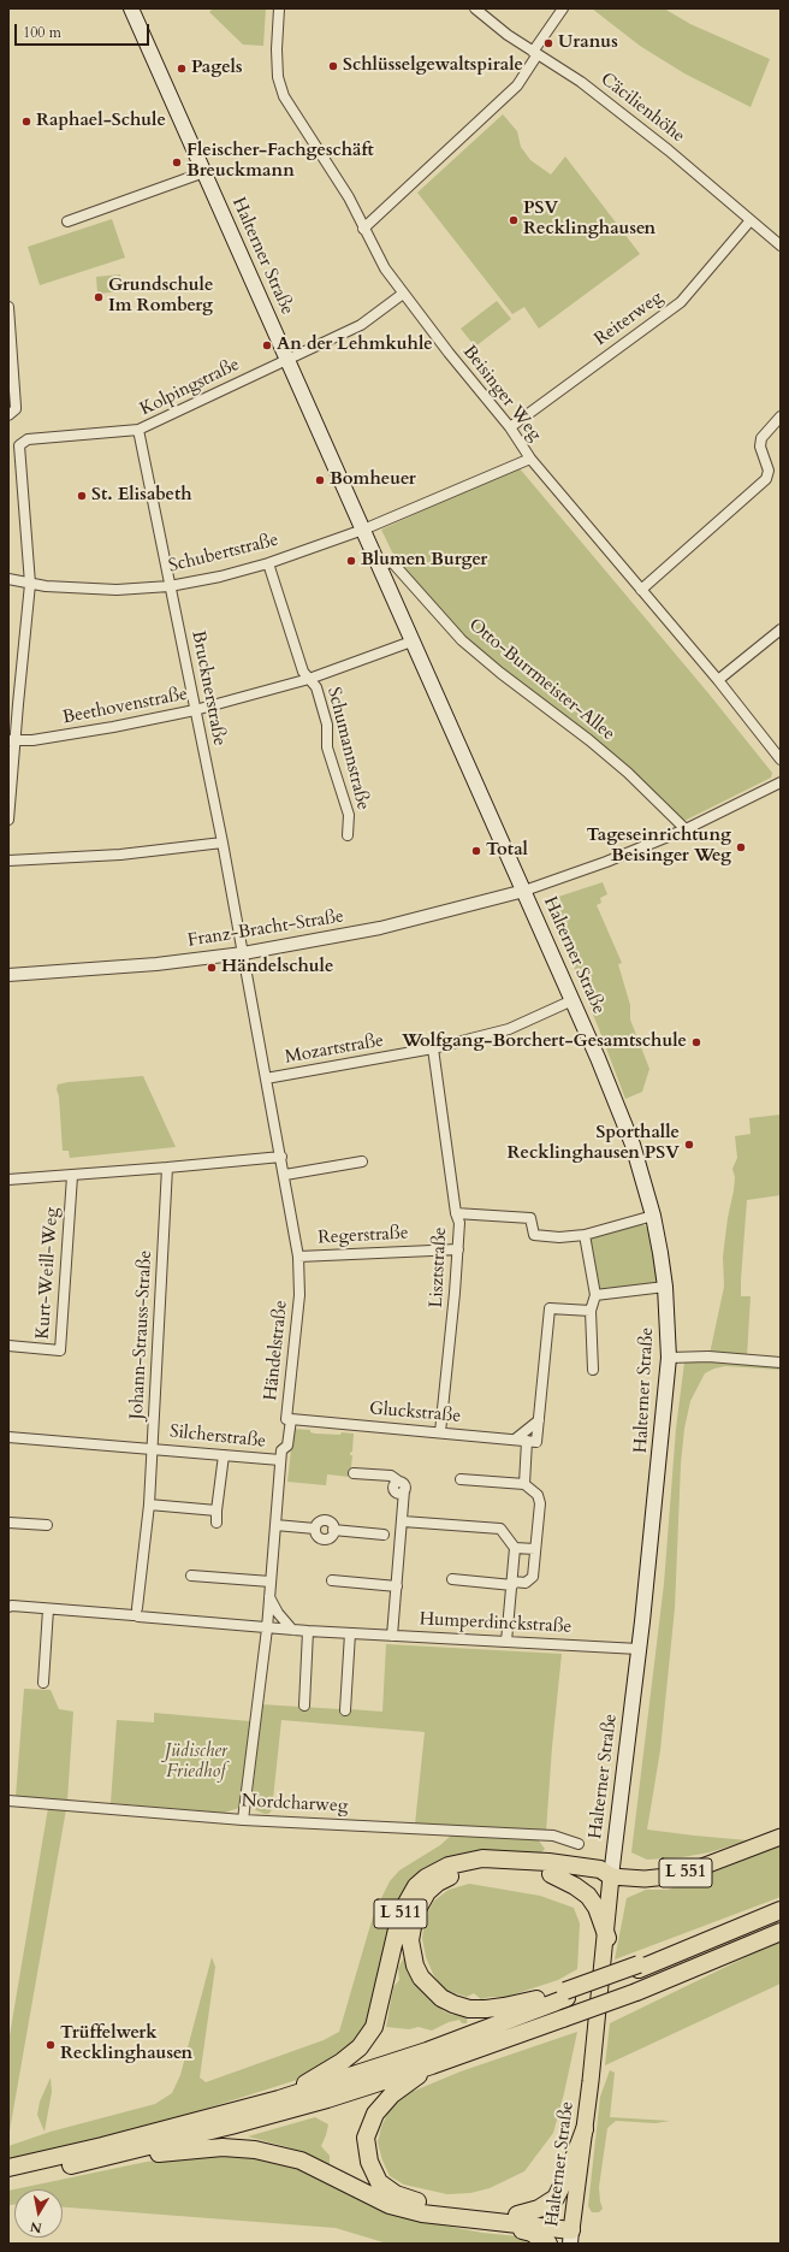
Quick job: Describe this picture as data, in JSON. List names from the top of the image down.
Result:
{
  "streets": {
    "highway": ["L 511"],
    "main road": ["Halterner Straße", "L 551"],
    "street": [
      "Cäcilienhöhe",
      "Reiterweg",
      "Kolpingstraße",
      "Beisinger Weg",
      "Schubertstraße",
      "Otto-Burrmeister-Allee",
      "Brucknerstraße",
      "Beethovenstraße",
      "Schumannstraße",
      "Franz-Bracht-Straße",
      "Mozartstraße",
      "Regerstraße",
      "Lisztstraße",
      "Kurt-Weill-Weg",
      "Johann-Strauss-Straße",
      "Händelstraße",
      "Gluckstraße",
      "Silcherstraße",
      "Humperdinckstraße",
      "Nordcharweg"
    ]
  },
  "crossings": [
    ["Cäcilienhöhe", "Reiterweg"],
    ["Halterner Straße", "Kolpingstraße"],
    ["Halterner Straße", "Schubertstraße"],
    ["Halterner Straße", "Otto-Burrmeister-Allee"],
    ["Halterner Straße", "Beethovenstraße"],
    ["Halterner Straße", "Franz-Bracht-Straße"],
    ["Halterner Straße", "Mozartstraße"],
    ["Halterner Straße", "Humperdinckstraße"],
    ["Halterner Straße", "L 551"],
    ["Halterner Straße", "L 511"],
    ["Reiterweg", "Beisinger Weg"],
    ["Kolpingstraße", "Schubertstraße"],
    ["Kolpingstraße", "Brucknerstraße"],
    ["Beisinger Weg", "Schubertstraße"],
    ["Schubertstraße", "Brucknerstraße"],
    ["Schubertstraße", "Schumannstraße"],
    ["Brucknerstraße", "Beethovenstraße"],
    ["Brucknerstraße", "Franz-Bracht-Straße"],
    ["Brucknerstraße", "Händelstraße"],
    ["Beethovenstraße", "Schumannstraße"],
    ["Franz-Bracht-Straße", "Händelstraße"],
    ["Mozartstraße", "Lisztstraße"],
    ["Mozartstraße", "Händelstraße"],
    ["Regerstraße", "Lisztstraße"],
    ["Regerstraße", "Händelstraße"],
    ["Lisztstraße", "Gluckstraße"],
    ["Johann-Strauss-Straße", "Silcherstraße"],
    ["Johann-Strauss-Straße", "Humperdinckstraße"],
    ["Händelstraße", "Gluckstraße"],
    ["Händelstraße", "Silcherstraße"],
    ["Händelstraße", "Humperdinckstraße"],
    ["Händelstraße", "Nordcharweg"],
    ["L 551", "L 511"]
  ],
  "parks": ["Jüdischer Friedhof"],
  "places": [
    "Uranus",
    "Schlüsselgewaltspirale",
    "Pagels",
    "Raphael-Schule",
    "Fleischer-Fachgeschäft Breuckmann",
    "PSV Recklinghausen",
    "Grundschule Im Romberg",
    "An der Lehmkuhle",
    "Bomheuer",
    "St. Elisabeth",
    "Blumen Burger",
    "Tageseinrichtung Beisinger Weg",
    "Total",
    "Händelschule",
    "Wolfgang-Borchert-Gesamtschule",
    "Sporthalle Recklinghausen PSV",
    "Trüffelwerk Recklinghausen"
  ],
  "scale_bar": "100 m",
  "north": "bottom"
}
